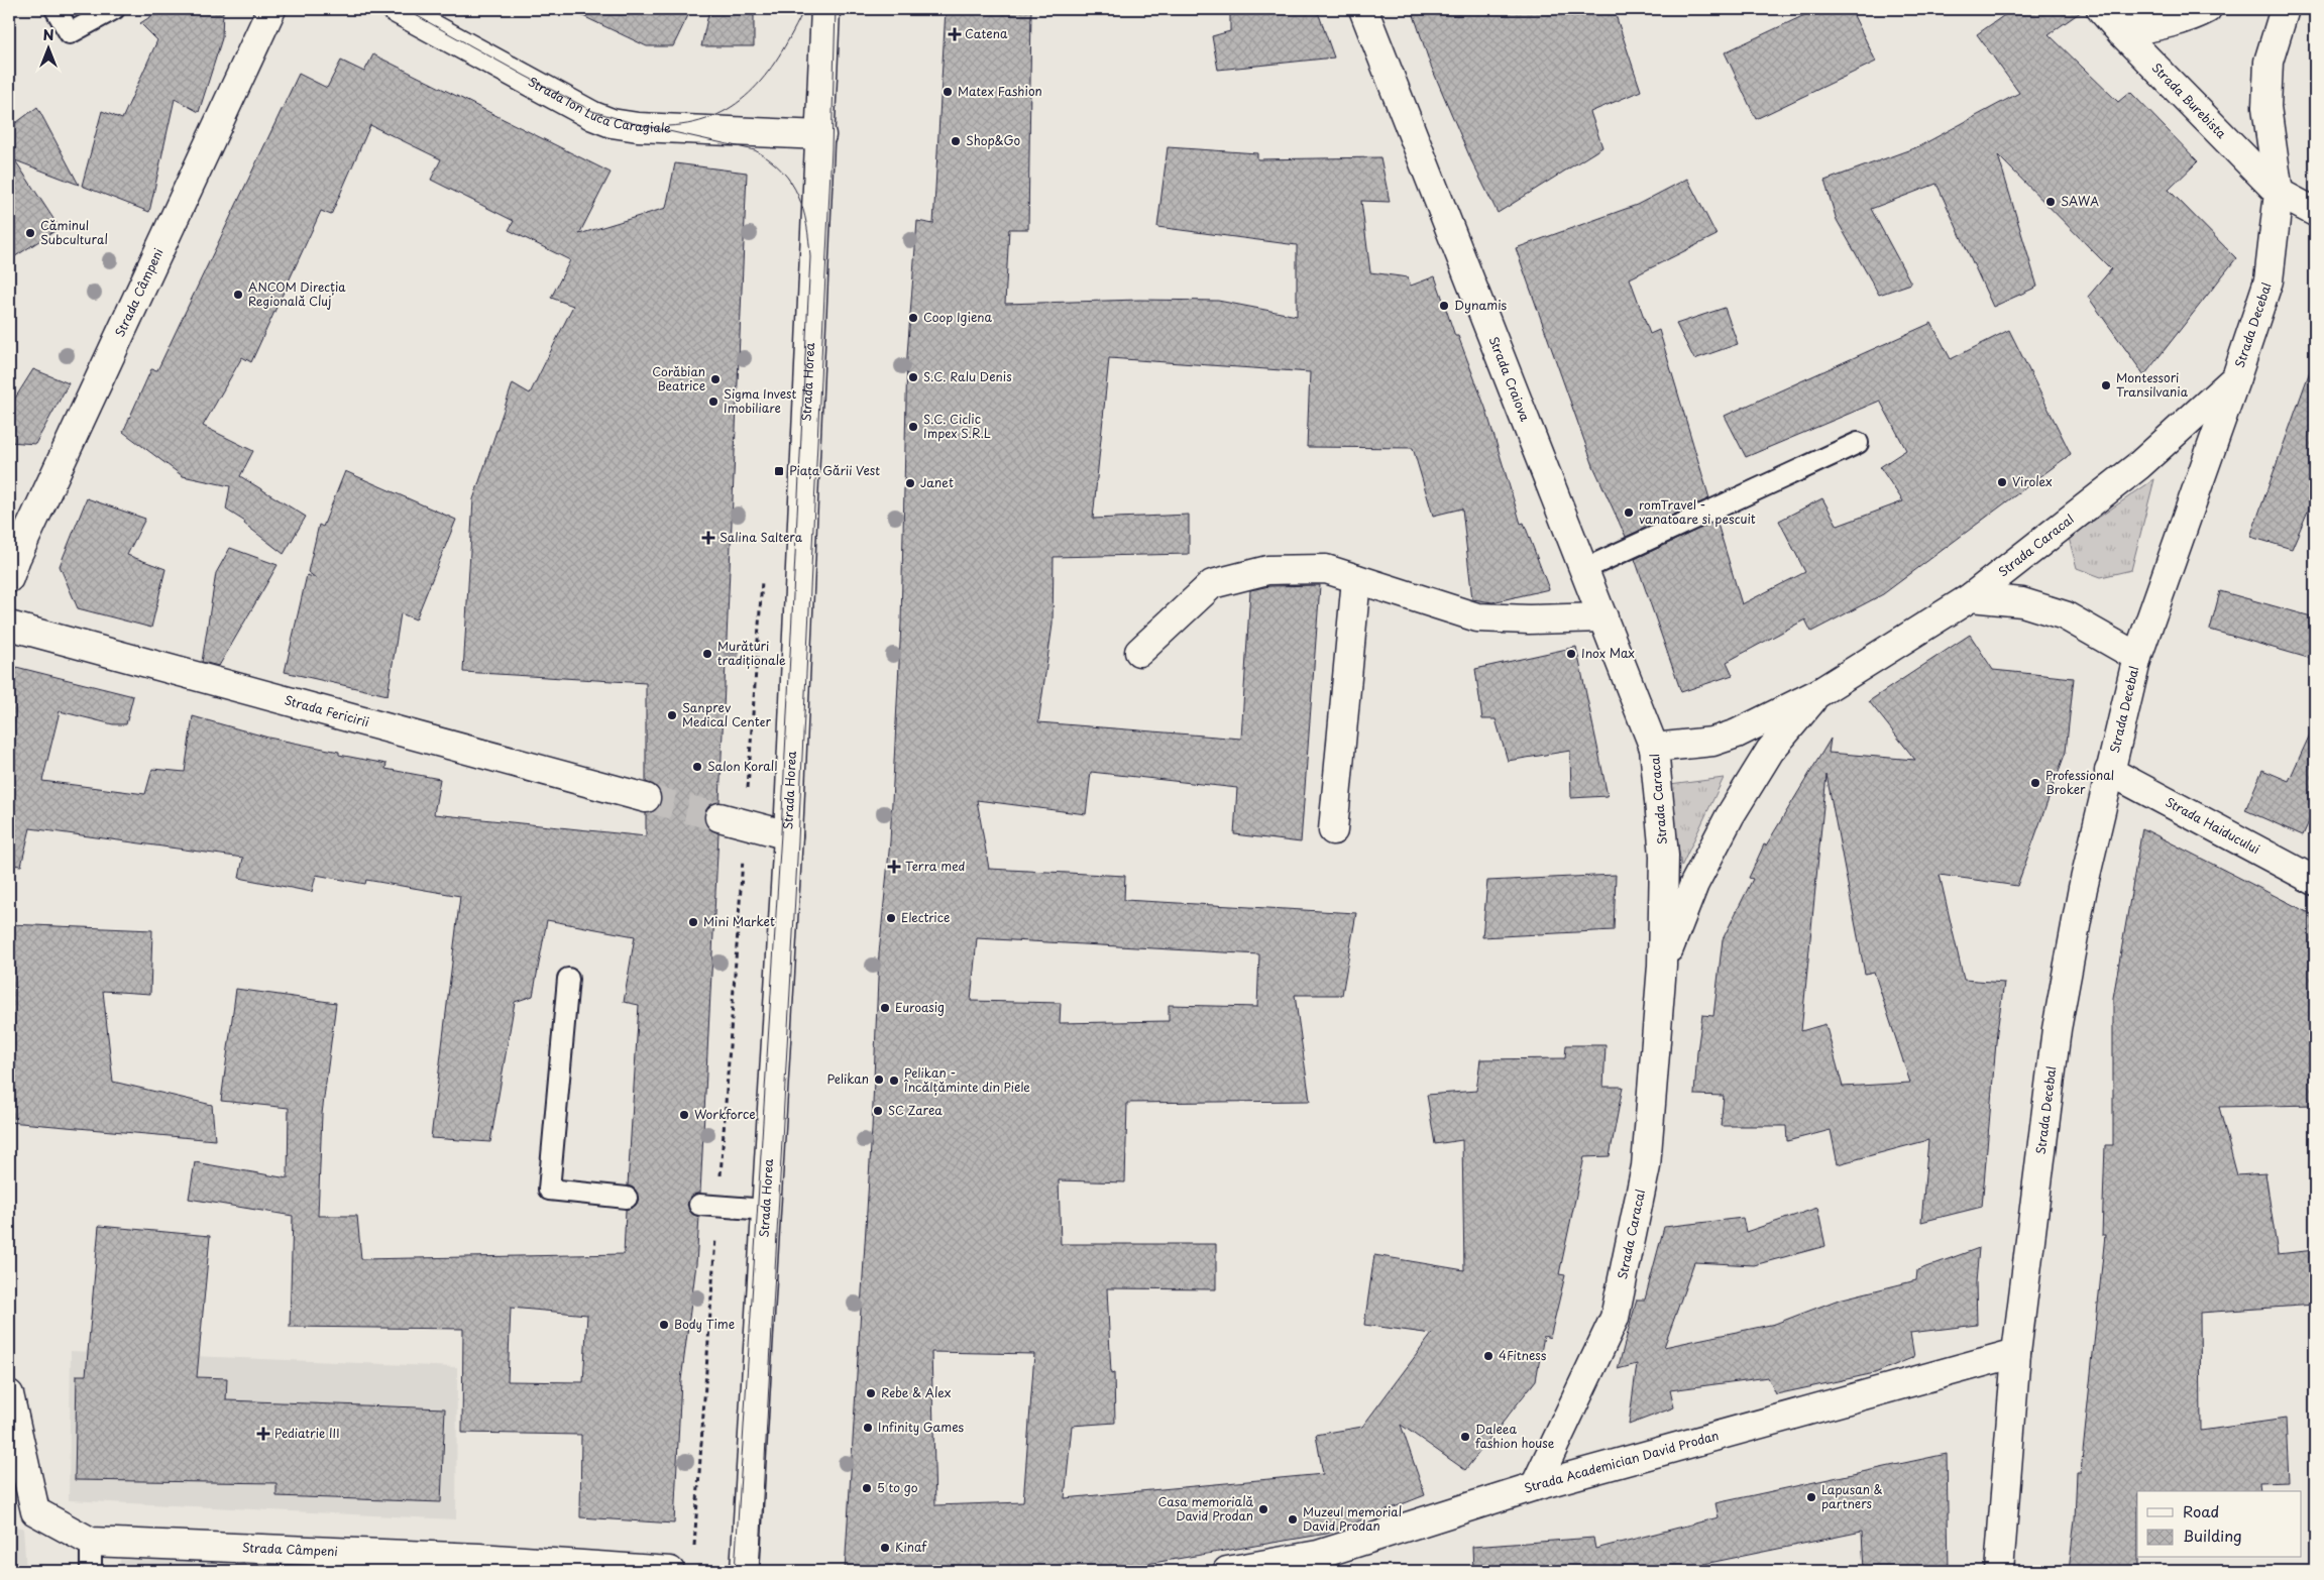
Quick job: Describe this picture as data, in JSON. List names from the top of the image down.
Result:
{
  "streets": {
    "street": [
      "Strada Burebista",
      "Strada Ion Luca Caragiale",
      "Strada Câmpeni",
      "Strada Decebal",
      "Strada Craiova",
      "Strada Horea",
      "Strada Caracal",
      "Strada Fericirii",
      "Strada Haiducului",
      "Strada Academician David Prodan"
    ]
  },
  "crossings": [
    ["Strada Burebista", "Strada Decebal"],
    ["Strada Ion Luca Caragiale", "Strada Horea"],
    ["Strada Decebal", "Strada Caracal"],
    ["Strada Decebal", "Strada Haiducului"],
    ["Strada Decebal", "Strada Academician David Prodan"],
    ["Strada Craiova", "Strada Caracal"],
    ["Strada Caracal", "Strada Academician David Prodan"]
  ],
  "places": {
    "health": [
      "Catena",
      "Salina Saltera",
      "Terra med",
      "Pediatrie III"
    ],
    "other": [
      "Matex Fashion",
      "Shop&Go",
      "SAWA",
      "Căminul Subcultural",
      "ANCOM Direcția Regională Cluj",
      "Dynamis",
      "Coop Igiena",
      "S.C. Ralu Denis",
      "Corăbian Beatrice",
      "Montessori Transilvania",
      "Sigma Invest Imobiliare",
      "S.C. Ciclic Impex S.R.L",
      "Virolex",
      "Janet",
      "romTravel - vanatoare si pescuit",
      "Murături tradiționale",
      "Inox Max",
      "Sanprev Medical Center",
      "Salon Korall",
      "Professional Broker",
      "Electrice",
      "Mini Market",
      "Euroasig",
      "Pelikan",
      "Pelikan - Încălțăminte din Piele",
      "SC Zarea",
      "Workforce",
      "Body Time",
      "4Fitness",
      "Rebe & Alex",
      "Infinity Games",
      "Daleea fashion house",
      "5 to go",
      "Lapusan & partners",
      "Casa memorială David Prodan",
      "Muzeul memorial David Prodan",
      "Kinaf"
    ],
    "transit": ["Piața Gării Vest"]
  },
  "legend": ["Road", "Building"],
  "north": "top"
}
